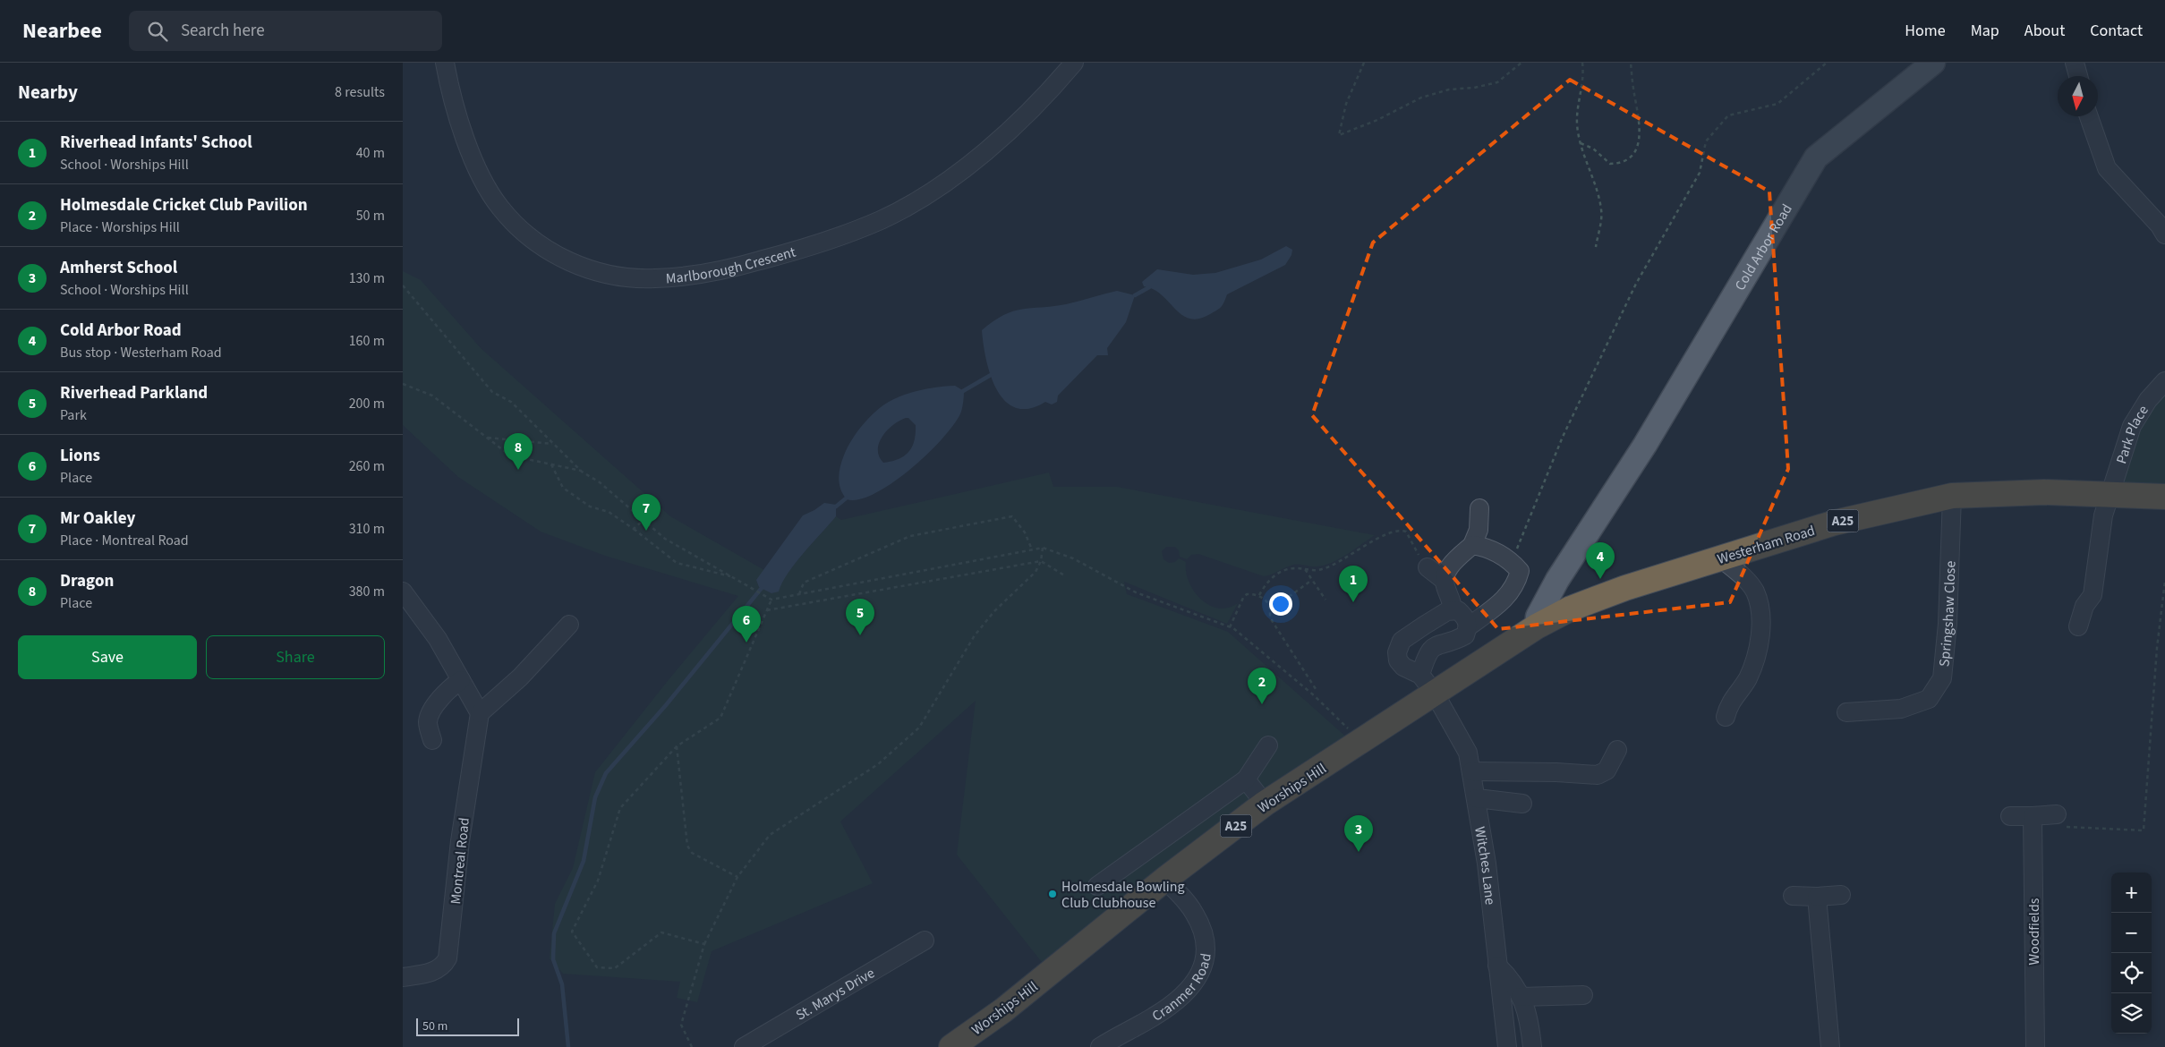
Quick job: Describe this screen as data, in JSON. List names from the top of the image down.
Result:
{
  "streets": {
    "highway": ["A25", "Westerham Road", "Worships Hill"],
    "main road": ["Cold Arbor Road"],
    "street": [
      "Marlborough Crescent",
      "Park Place",
      "Springshaw Close",
      "Montreal Road",
      "Witches Lane",
      "Woodfields",
      "Cranmer Road",
      "St. Marys Drive"
    ]
  },
  "crossings": [
    ["Cold Arbor Road", "Westerham Road"],
    ["Cold Arbor Road", "Worships Hill"],
    ["Park Place", "Westerham Road"],
    ["Westerham Road", "Springshaw Close"],
    ["Westerham Road", "Worships Hill"],
    ["Worships Hill", "Witches Lane"],
    ["Worships Hill", "Cranmer Road"]
  ],
  "places": ["Holmesdale Bowling Club Clubhouse"],
  "scale_bar": "50 m",
  "north": "bottom",
  "page": {
    "header": "Nearbee",
    "search": "Search here",
    "nav": [
      "Home",
      "Map",
      "About",
      "Contact"
    ],
    "heading": ["Nearby", "8 results"],
    "list": [
      {
        "mark": "1",
        "name": "Riverhead Infants' School",
        "note": "School · Worships Hill",
        "value": "40 m"
      },
      {
        "mark": "2",
        "name": "Holmesdale Cricket Club Pavilion",
        "note": "Place · Worships Hill",
        "value": "50 m"
      },
      {
        "mark": "3",
        "name": "Amherst School",
        "note": "School · Worships Hill",
        "value": "130 m"
      },
      {
        "mark": "4",
        "name": "Cold Arbor Road",
        "note": "Bus stop · Westerham Road",
        "value": "160 m"
      },
      {
        "mark": "5",
        "name": "Riverhead Parkland",
        "note": "Park",
        "value": "200 m"
      },
      {
        "mark": "6",
        "name": "Lions",
        "note": "Place",
        "value": "260 m"
      },
      {
        "mark": "7",
        "name": "Mr Oakley",
        "note": "Place · Montreal Road",
        "value": "310 m"
      },
      {
        "mark": "8",
        "name": "Dragon",
        "note": "Place",
        "value": "380 m"
      }
    ],
    "pins": [
      "8",
      "7",
      "4",
      "1",
      "5",
      "6",
      "2",
      "3"
    ],
    "buttons": ["Save", "Share"],
    "map_buttons": ["+", "−"],
    "scale": "50 m"
  }
}
